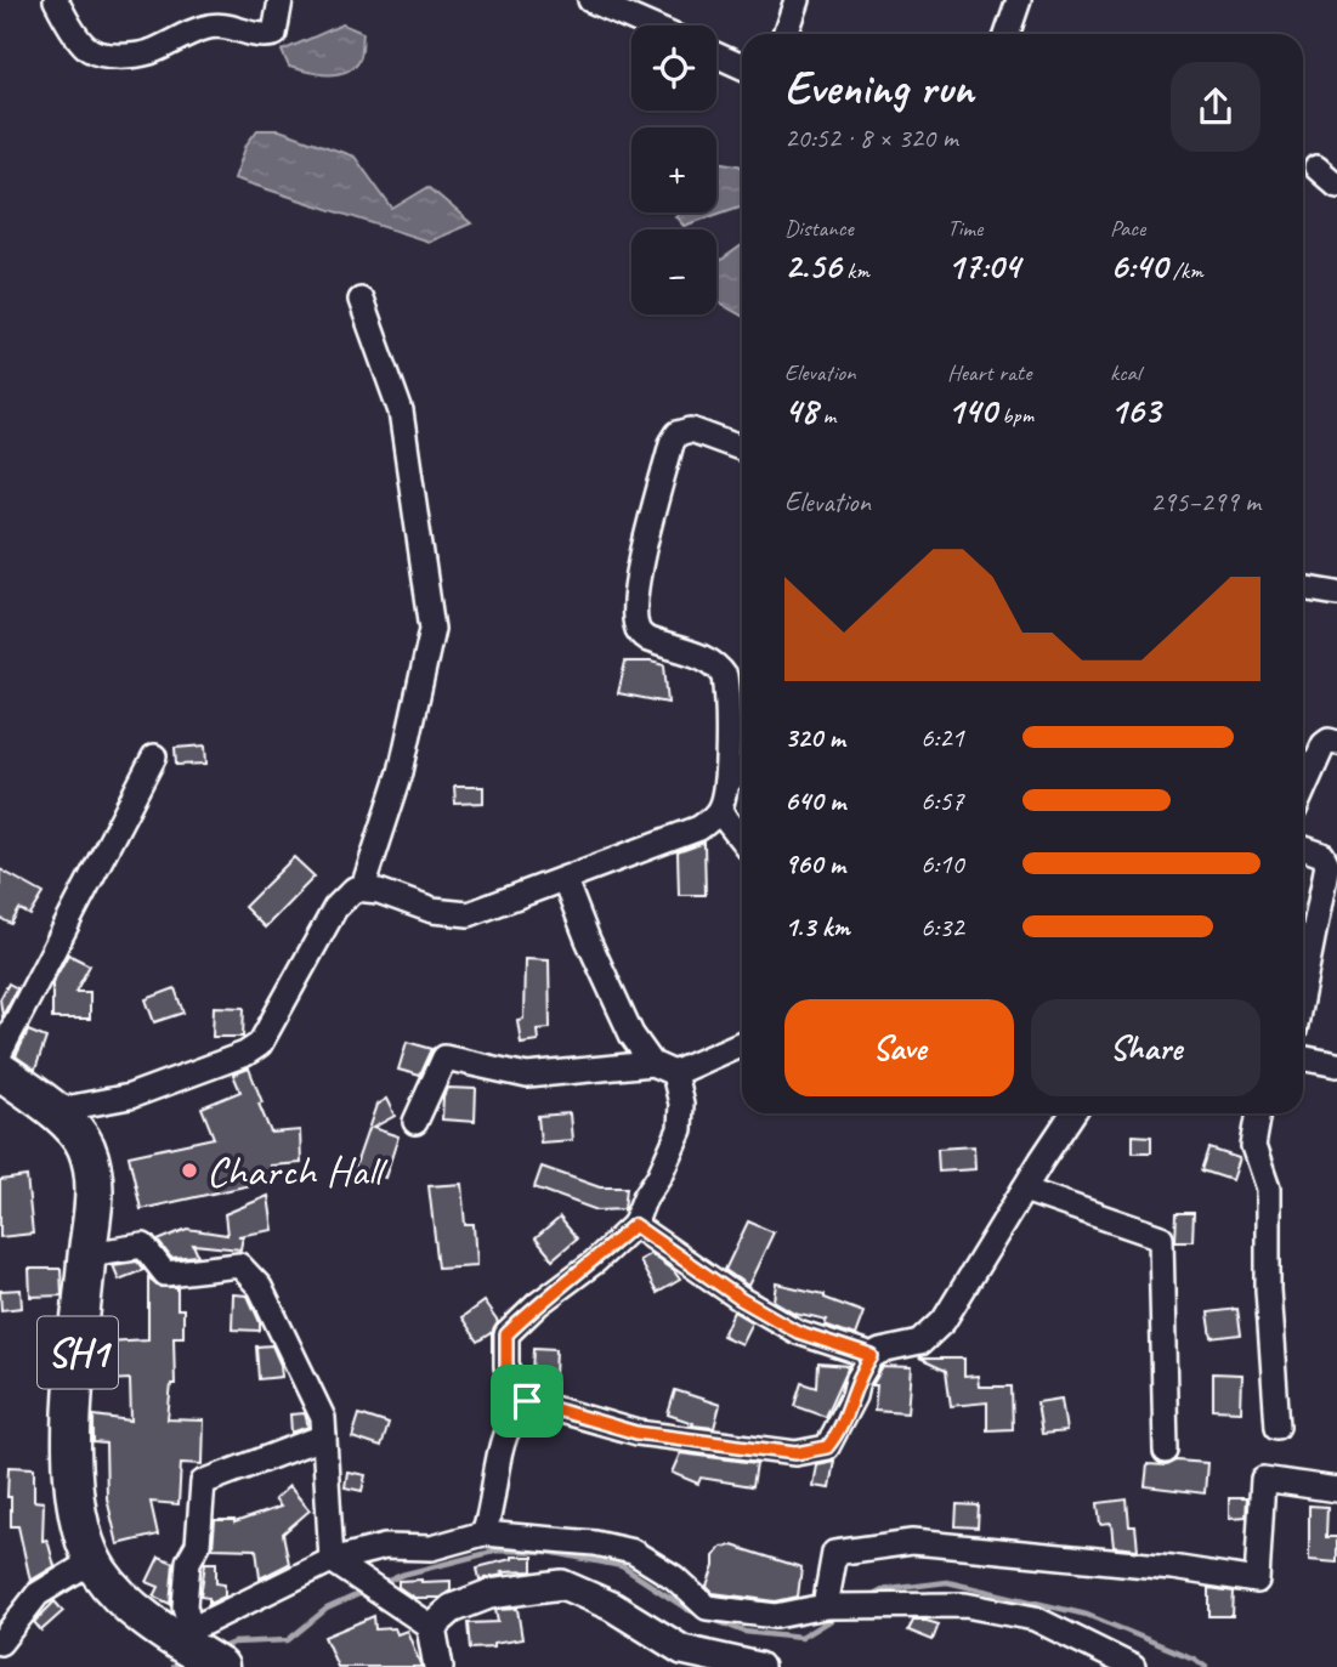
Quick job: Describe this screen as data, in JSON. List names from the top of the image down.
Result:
{
  "streets": {
    "main road": ["SH1"]
  },
  "places": ["Charch Hall"],
  "page": {
    "map_buttons": ["+", "−"],
    "heading": ["Evening run", "20:52 · 8 × 320 m"],
    "stats": [
      ["Distance", "2.56 km"],
      ["Time", "17:04"],
      ["Pace", "6:40 /km"],
      ["Elevation", "48 m"],
      ["Heart rate", "140 bpm"],
      ["kcal", "163"]
    ],
    "chart": ["Elevation", "295–299 m"],
    "list": [
      {
        "name": "320 m",
        "note": "6:21"
      },
      {
        "name": "640 m",
        "note": "6:57"
      },
      {
        "name": "960 m",
        "note": "6:10"
      },
      {
        "name": "1.3 km",
        "note": "6:32"
      }
    ],
    "buttons": ["Save", "Share"]
  }
}
